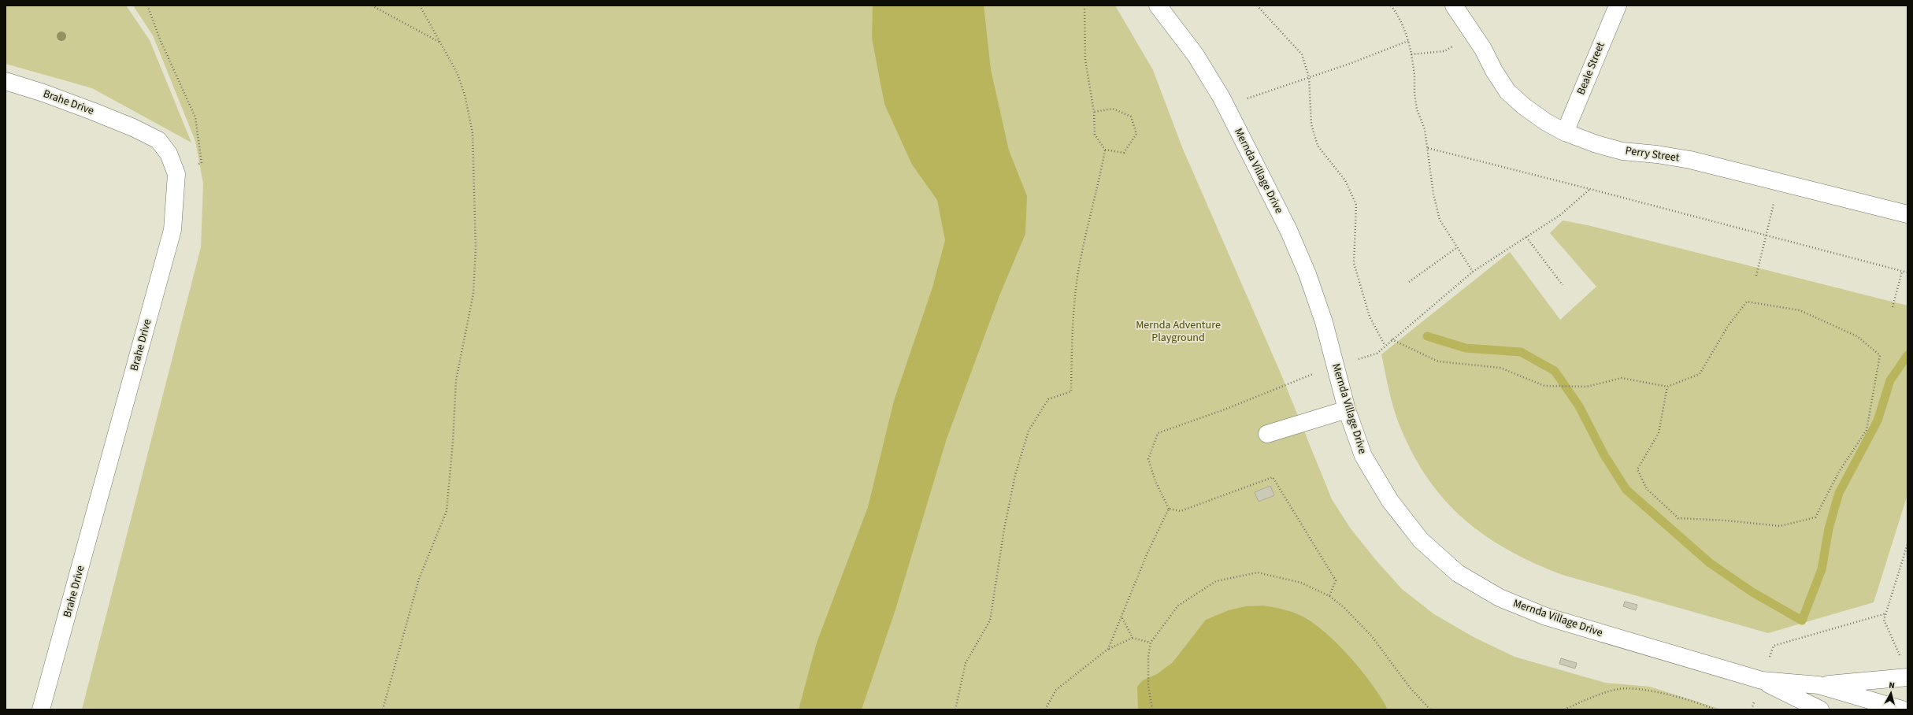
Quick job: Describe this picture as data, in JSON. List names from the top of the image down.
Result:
{
  "streets": {
    "street": [
      "Beale Street",
      "Brahe Drive",
      "Perry Street",
      "Mernda Village Drive"
    ]
  },
  "crossings": [
    ["Beale Street", "Perry Street"]
  ],
  "parks": ["Mernda Adventure Playground"],
  "north": "top"
}
